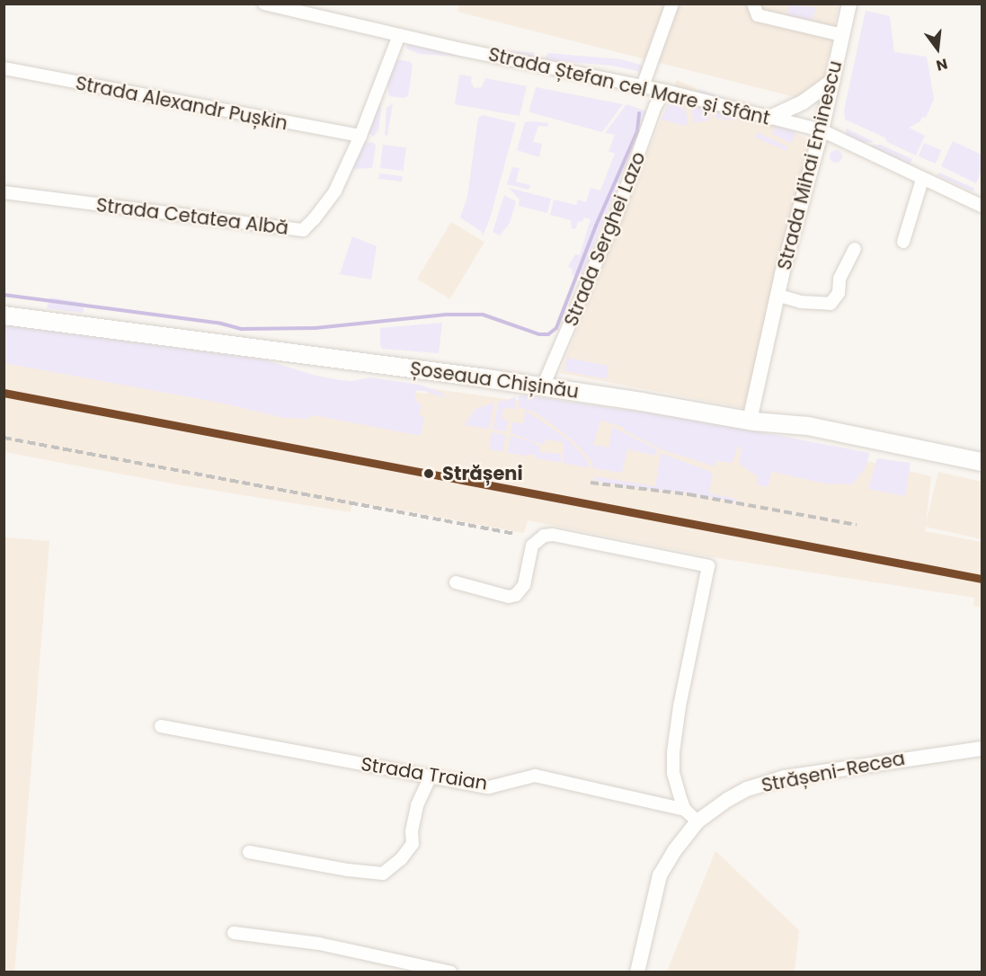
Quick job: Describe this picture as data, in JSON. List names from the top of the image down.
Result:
{
  "streets": {
    "highway": ["Șoseaua Chișinău"],
    "main road": ["Strada Mihai Eminescu", "Strășeni-Recea"],
    "street": [
      "Strada Ștefan cel Mare și Sfânt",
      "Strada Alexandr Pușkin",
      "Strada Cetatea Albă",
      "Strada Serghei Lazo",
      "Strada Traian"
    ]
  },
  "crossings": [
    ["Strada Ștefan cel Mare și Sfânt", "Strada Mihai Eminescu"],
    ["Strada Ștefan cel Mare și Sfânt", "Strada Serghei Lazo"],
    ["Strada Alexandr Pușkin", "Strada Cetatea Albă"],
    ["Strada Mihai Eminescu", "Șoseaua Chișinău"],
    ["Strada Serghei Lazo", "Șoseaua Chișinău"]
  ],
  "places": ["Strășeni"],
  "north": "bottom"
}
